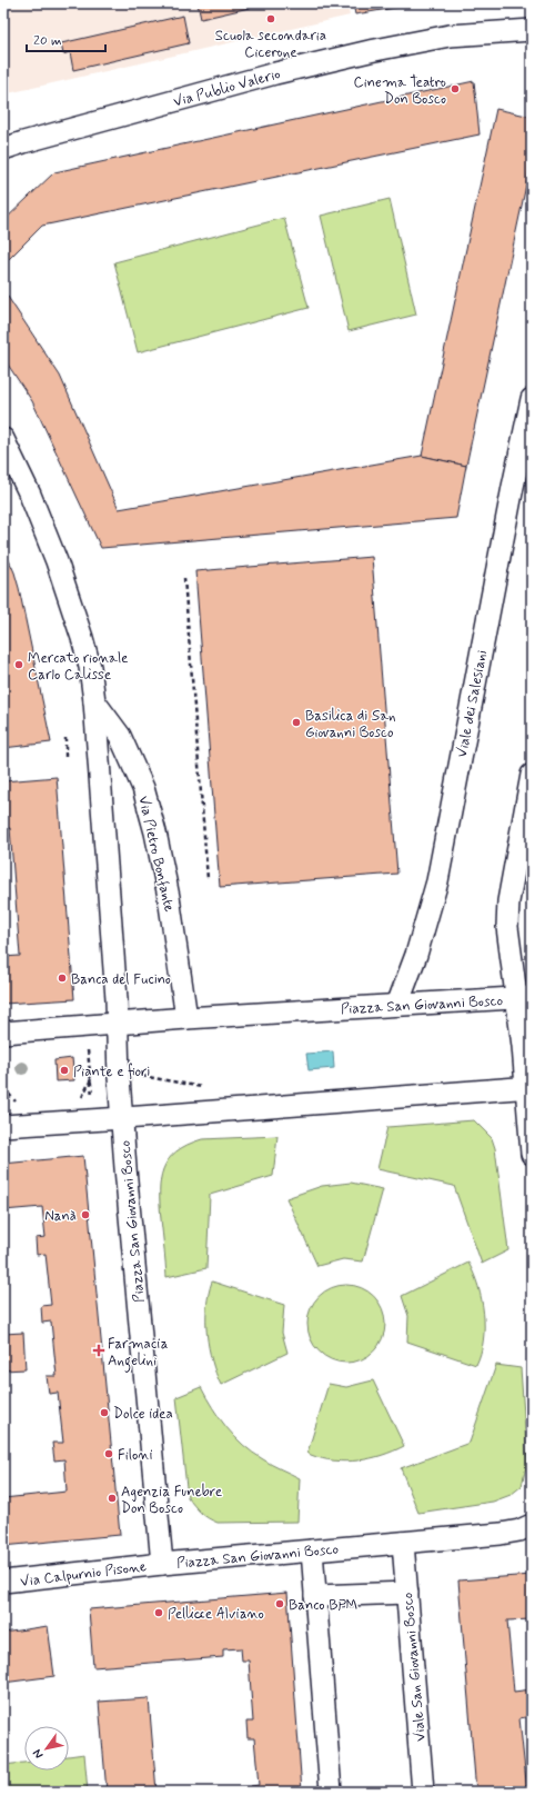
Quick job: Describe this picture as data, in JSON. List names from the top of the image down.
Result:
{
  "streets": {
    "street": [
      "Via Publio Valerio",
      "Viale dei Salesiani",
      "Via Pietro Bonfante",
      "Piazza San Giovanni Bosco",
      "Via Calpurnio Pisone",
      "Viale San Giovanni Bosco"
    ]
  },
  "crossings": [
    ["Viale dei Salesiani", "Piazza San Giovanni Bosco"],
    ["Via Pietro Bonfante", "Piazza San Giovanni Bosco"],
    ["Piazza San Giovanni Bosco", "Via Calpurnio Pisone"],
    ["Piazza San Giovanni Bosco", "Viale San Giovanni Bosco"]
  ],
  "places": {
    "other": [
      "Scuola secondaria Cicerone",
      "Cinema Teatro Don Bosco",
      "Mercato rionale Carlo Calisse",
      "Basilica di San Giovanni Bosco",
      "Banca del Fucino",
      "Piante e fiori",
      "Nanà",
      "Dolce idea",
      "Filoni",
      "Agenzia Funebre Don Bosco",
      "Banco BPM",
      "Pellicce Alviano"
    ],
    "health": ["Farmacia Angelini"]
  },
  "scale_bar": "20 m",
  "north": "bottom left"
}
